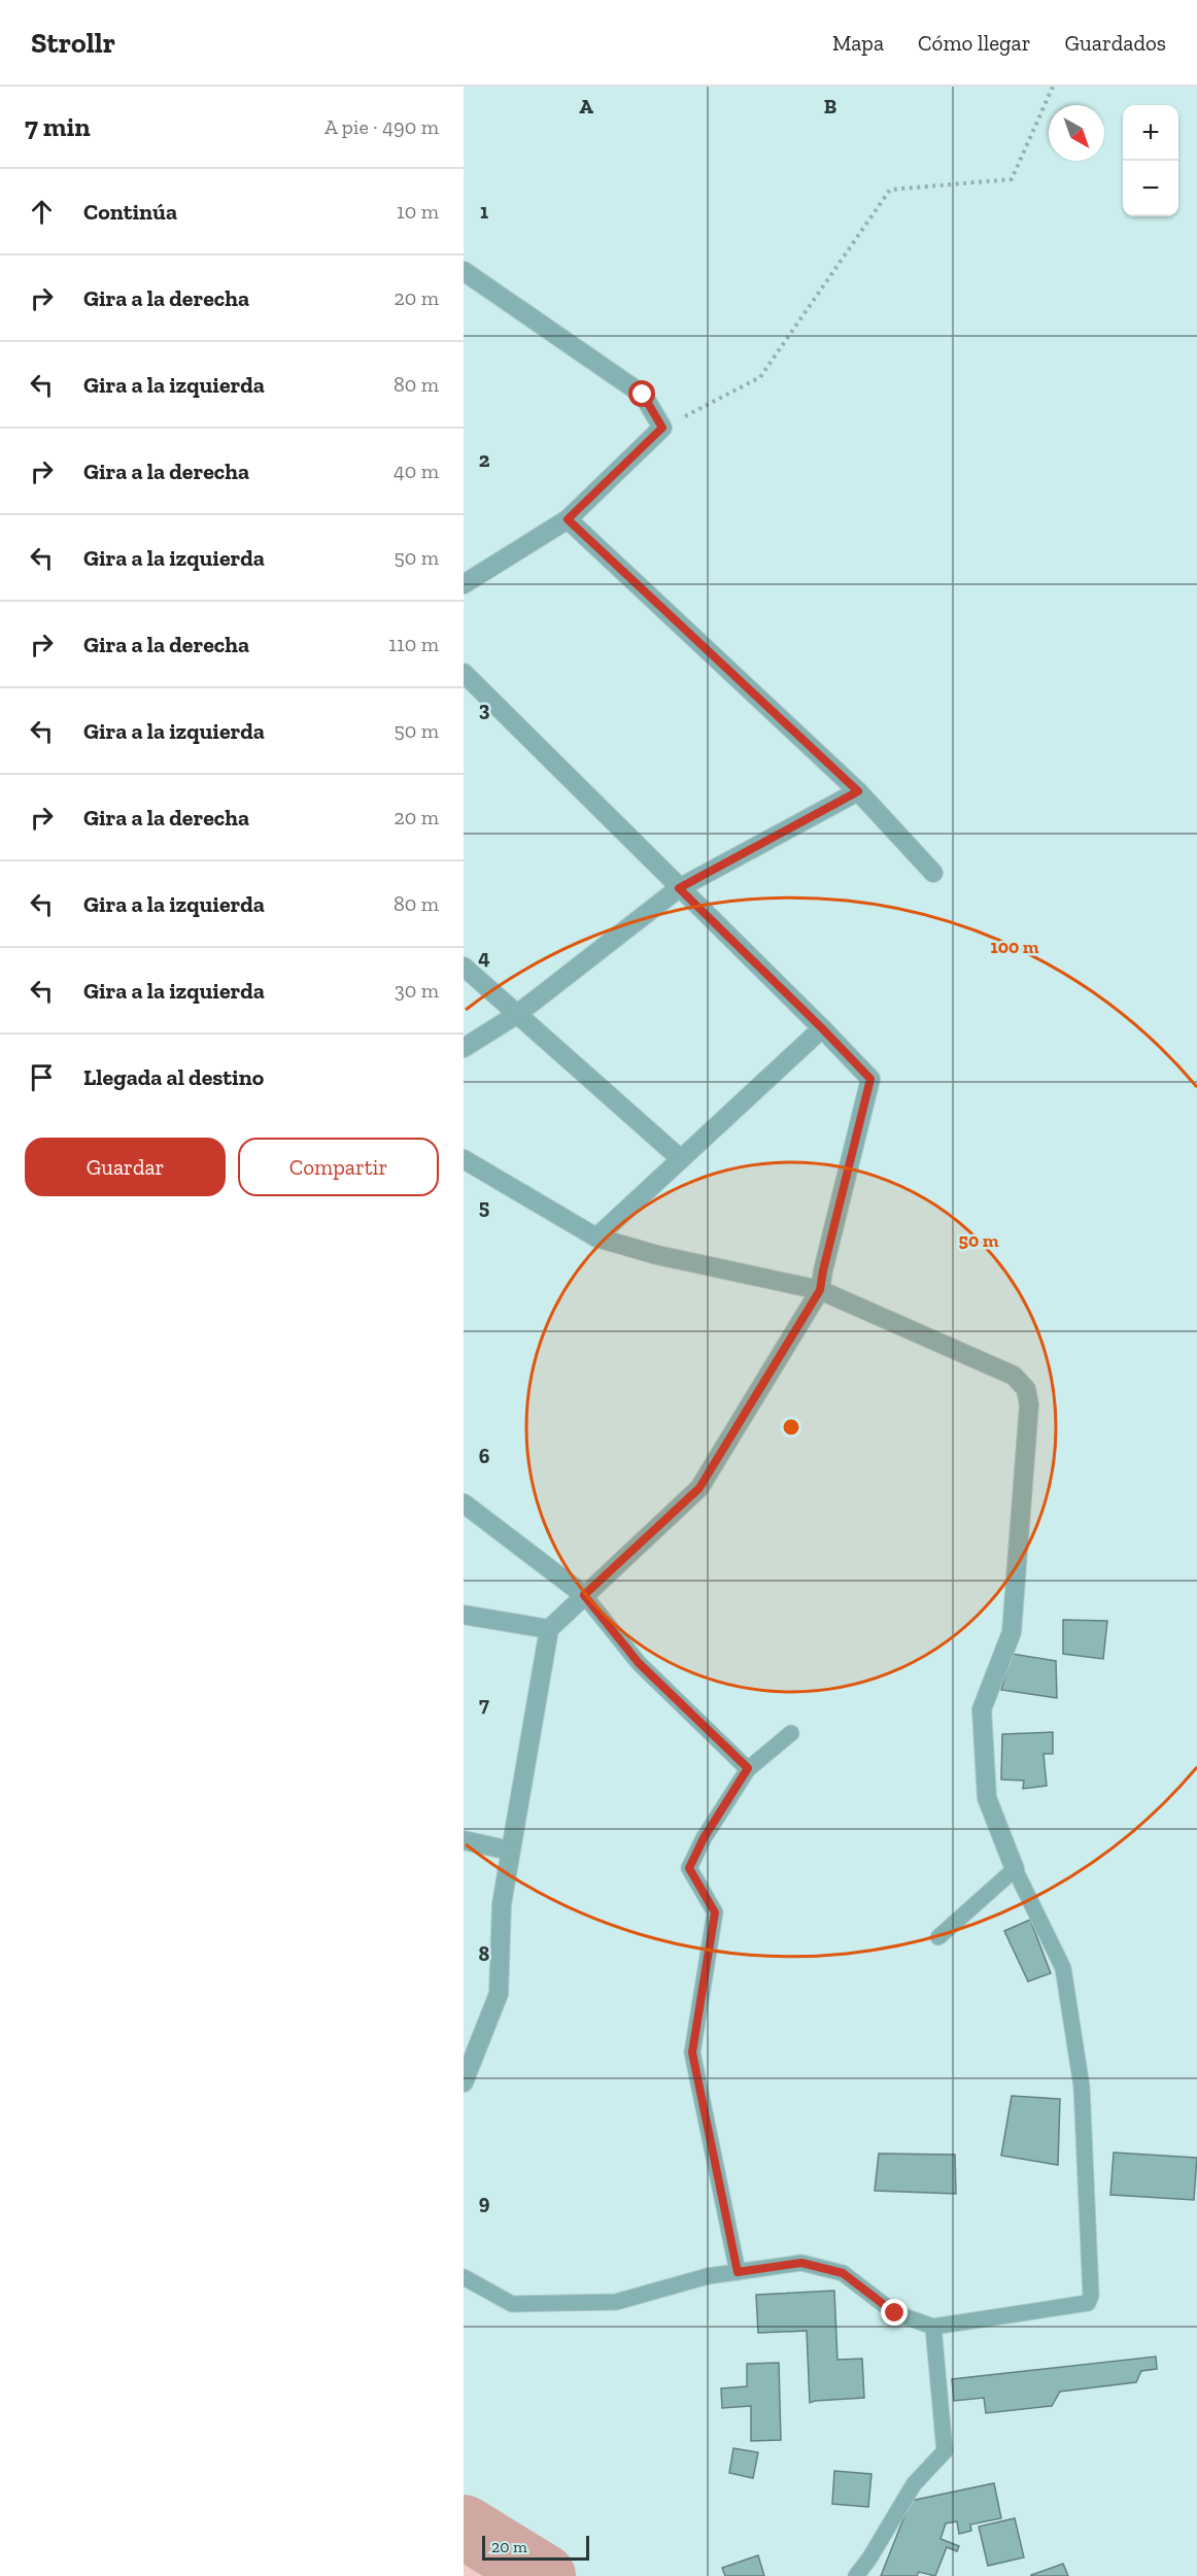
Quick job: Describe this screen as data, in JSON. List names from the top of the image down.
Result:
{
  "scale_bar": "20 m",
  "north": "bottom right",
  "page": {
    "header": "Strollr",
    "nav": ["Mapa", "Cómo llegar", "Guardados"],
    "heading": ["7 min", "A pie · 490 m"],
    "map_buttons": ["+", "−"],
    "list": [
      ["Continúa", "10 m"],
      ["Gira a la derecha", "20 m"],
      ["Gira a la izquierda", "80 m"],
      ["Gira a la derecha", "40 m"],
      ["Gira a la izquierda", "50 m"],
      ["Gira a la derecha", "110 m"],
      ["Gira a la izquierda", "50 m"],
      ["Gira a la derecha", "20 m"],
      ["Gira a la izquierda", "80 m"],
      ["Gira a la izquierda", "30 m"],
      "Llegada al destino"
    ],
    "buttons": ["Guardar", "Compartir"],
    "scale": "20 m"
  },
  "grid": {
    "columns": ["A", "B"],
    "rows": [
      "1",
      "2",
      "3",
      "4",
      "5",
      "6",
      "7",
      "8",
      "9"
    ]
  },
  "rings": ["100 m", "50 m"]
}
